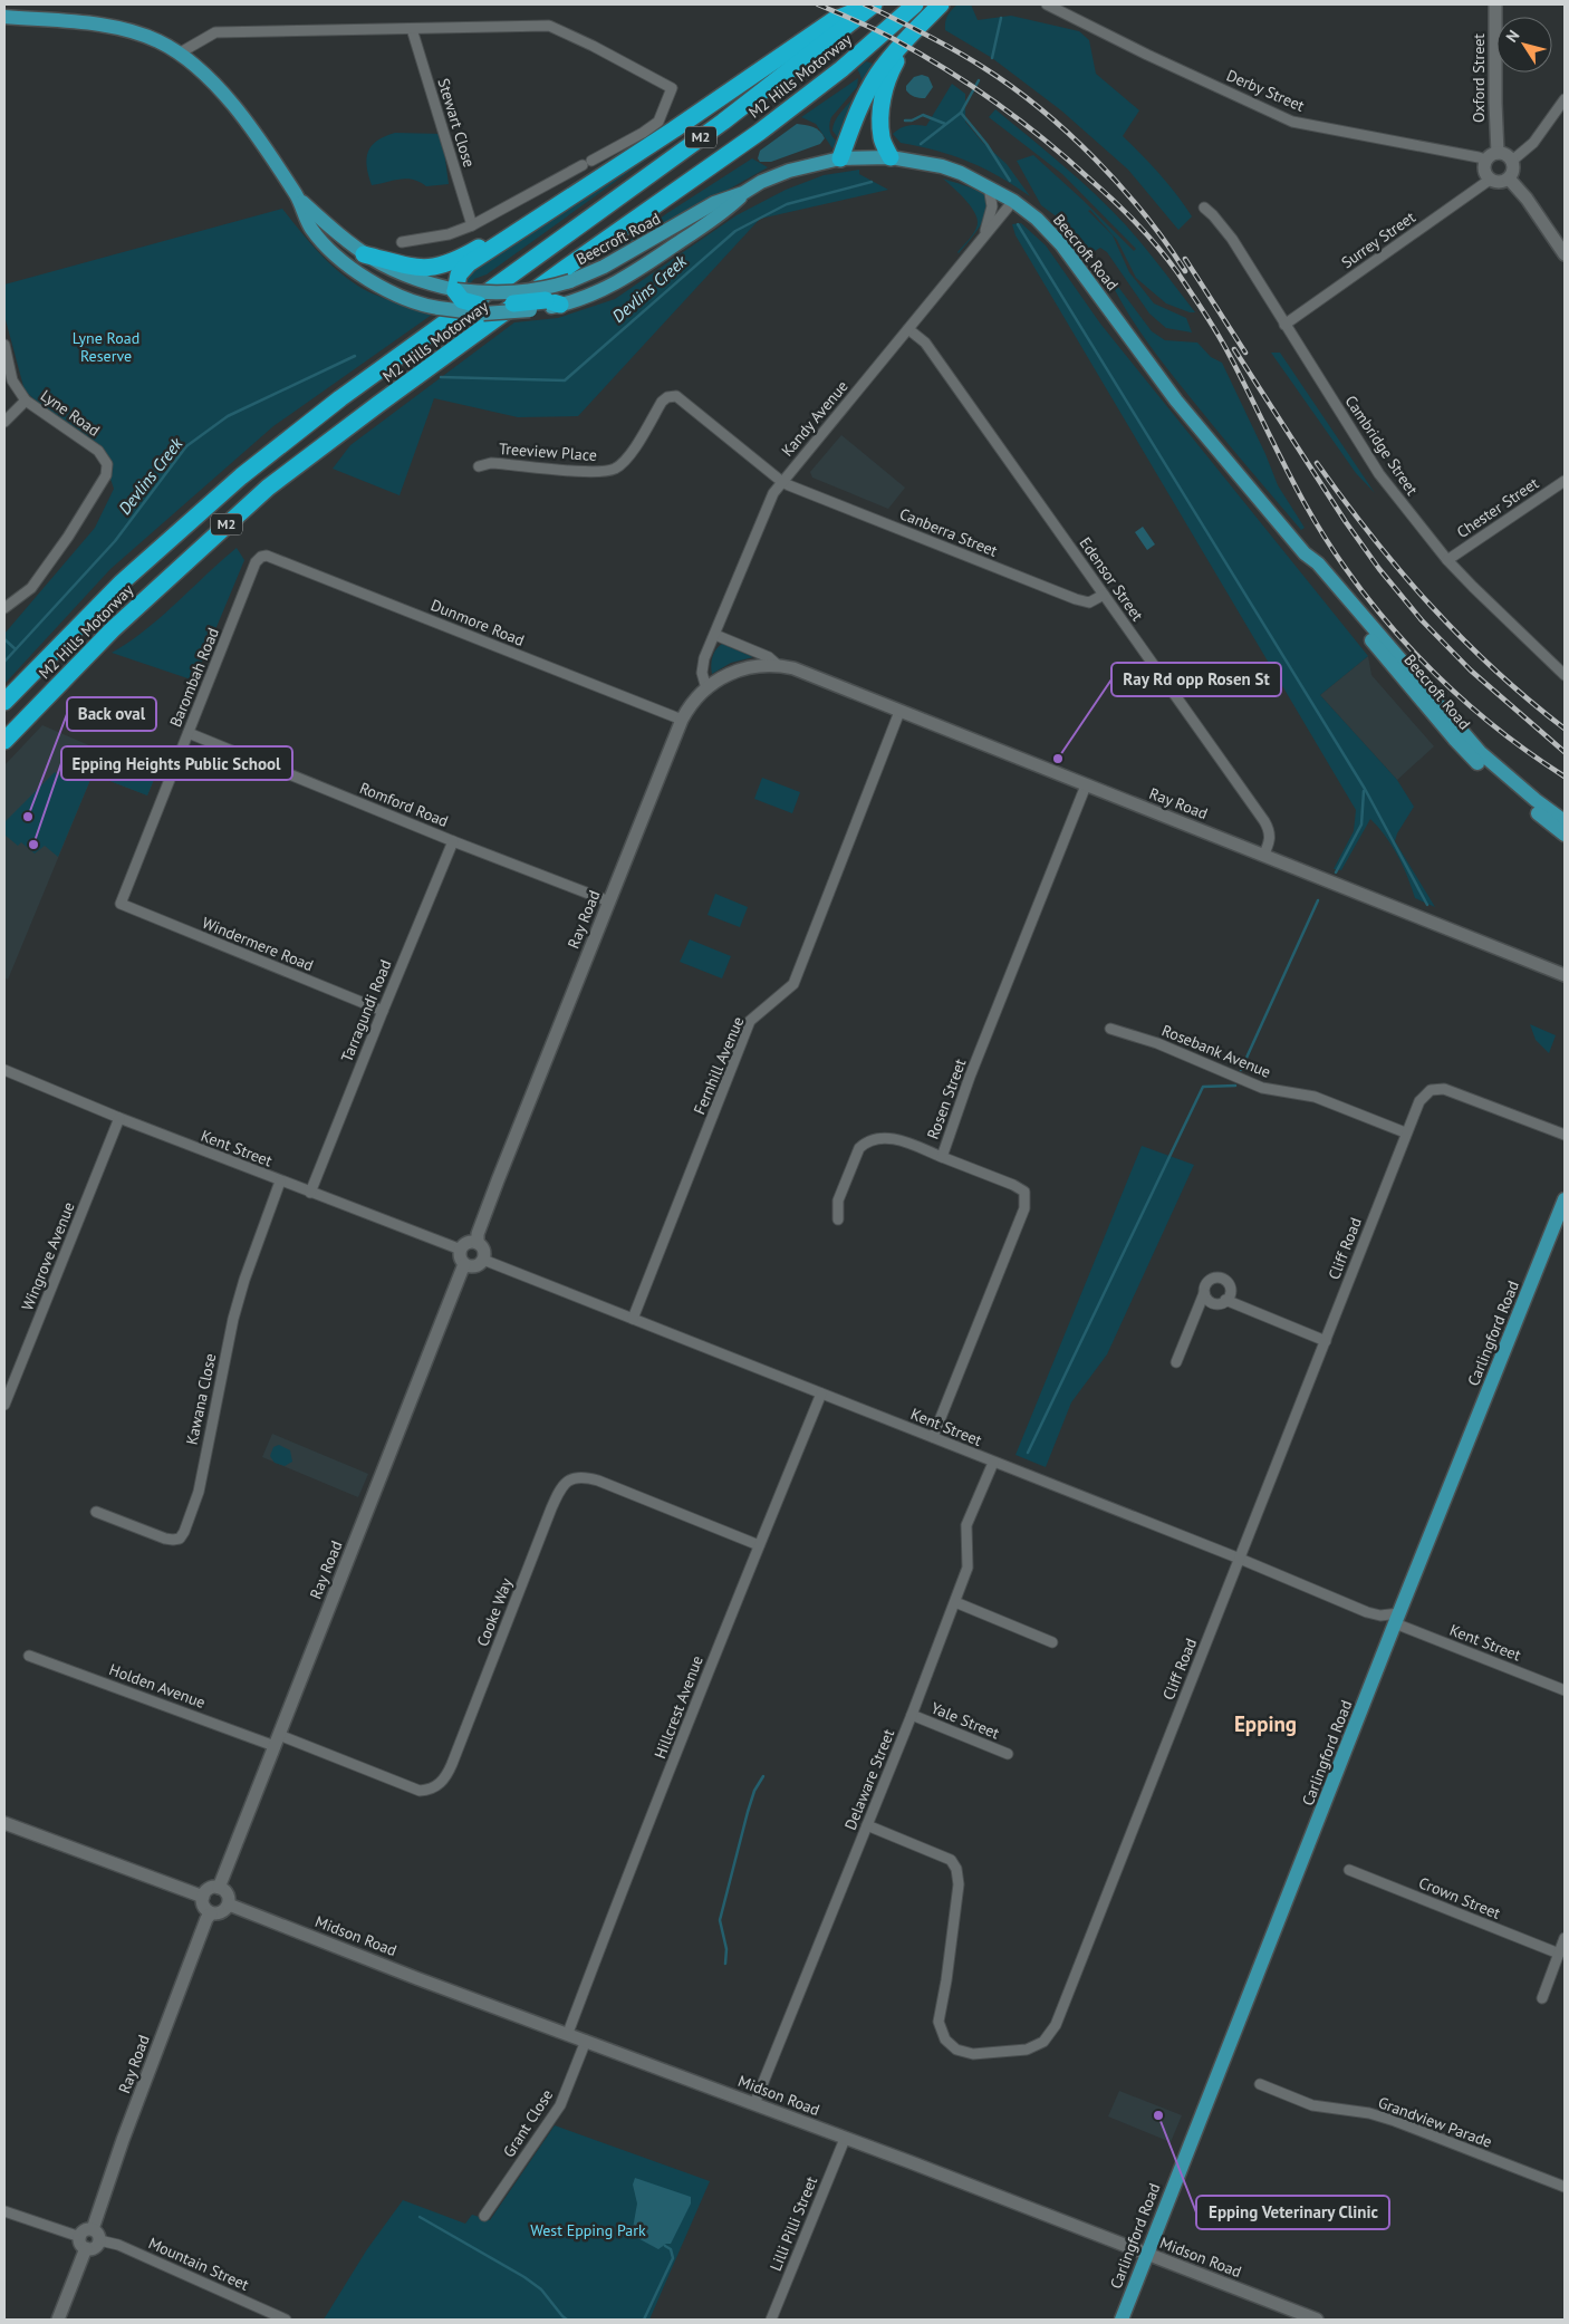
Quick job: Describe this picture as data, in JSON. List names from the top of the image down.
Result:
{
  "streets": {
    "highway": ["M2 Hills Motorway", "M2"],
    "main road": ["Beecroft Road", "Carlingford Road"],
    "street": [
      "Oxford Street",
      "Derby Street",
      "Stewart Close",
      "Surrey Street",
      "Lyne Road",
      "Kandy Avenue",
      "Cambridge Street",
      "Treeview Place",
      "Chester Street",
      "Canberra Street",
      "Edensor Street",
      "Dunmore Road",
      "Barombah Road",
      "Ray Road",
      "Romford Road",
      "Windermere Road",
      "Tarragundi Road",
      "Rosebank Avenue",
      "Fernhill Avenue",
      "Rosen Street",
      "Kent Street",
      "Cliff Road",
      "Wingrove Avenue",
      "Kawana Close",
      "Cooke Way",
      "Holden Avenue",
      "Hillcrest Avenue",
      "Yale Street",
      "Delaware Street",
      "Crown Street",
      "Midson Road",
      "Grandview Parade",
      "Grant Close",
      "Lilli Pilli Street",
      "Mountain Street"
    ]
  },
  "crossings": [
    ["M2 Hills Motorway", "M2"],
    ["Oxford Street", "Derby Street"],
    ["Oxford Street", "Surrey Street"],
    ["Derby Street", "Surrey Street"],
    ["M2", "Beecroft Road"],
    ["Beecroft Road", "Kandy Avenue"],
    ["Surrey Street", "Cambridge Street"],
    ["Kandy Avenue", "Treeview Place"],
    ["Kandy Avenue", "Canberra Street"],
    ["Kandy Avenue", "Edensor Street"],
    ["Kandy Avenue", "Ray Road"],
    ["Cambridge Street", "Chester Street"],
    ["Treeview Place", "Canberra Street"],
    ["Canberra Street", "Edensor Street"],
    ["Edensor Street", "Ray Road"],
    ["Dunmore Road", "Barombah Road"],
    ["Dunmore Road", "Ray Road"],
    ["Barombah Road", "Romford Road"],
    ["Barombah Road", "Windermere Road"],
    ["Ray Road", "Romford Road"],
    ["Ray Road", "Fernhill Avenue"],
    ["Ray Road", "Rosen Street"],
    ["Ray Road", "Kent Street"],
    ["Ray Road", "Cooke Way"],
    ["Ray Road", "Holden Avenue"],
    ["Ray Road", "Midson Road"],
    ["Ray Road", "Mountain Street"],
    ["Romford Road", "Tarragundi Road"],
    ["Windermere Road", "Tarragundi Road"],
    ["Tarragundi Road", "Kent Street"],
    ["Rosebank Avenue", "Cliff Road"],
    ["Fernhill Avenue", "Kent Street"],
    ["Rosen Street", "Kent Street"],
    ["Kent Street", "Cliff Road"],
    ["Kent Street", "Wingrove Avenue"],
    ["Kent Street", "Carlingford Road"],
    ["Kent Street", "Kawana Close"],
    ["Kent Street", "Hillcrest Avenue"],
    ["Kent Street", "Delaware Street"],
    ["Cliff Road", "Delaware Street"],
    ["Carlingford Road", "Midson Road"],
    ["Cooke Way", "Holden Avenue"],
    ["Cooke Way", "Hillcrest Avenue"],
    ["Hillcrest Avenue", "Midson Road"],
    ["Yale Street", "Delaware Street"],
    ["Delaware Street", "Midson Road"],
    ["Midson Road", "Grant Close"],
    ["Midson Road", "Lilli Pilli Street"]
  ],
  "districts": ["Epping"],
  "water": ["Devlins Creek"],
  "parks": ["Lyne Road Reserve", "West Epping Park"],
  "places": [
    "Ray Rd opp Rosen St",
    "Back oval",
    "Epping Heights Public School",
    "Epping Veterinary Clinic"
  ],
  "north": "top left"
}
